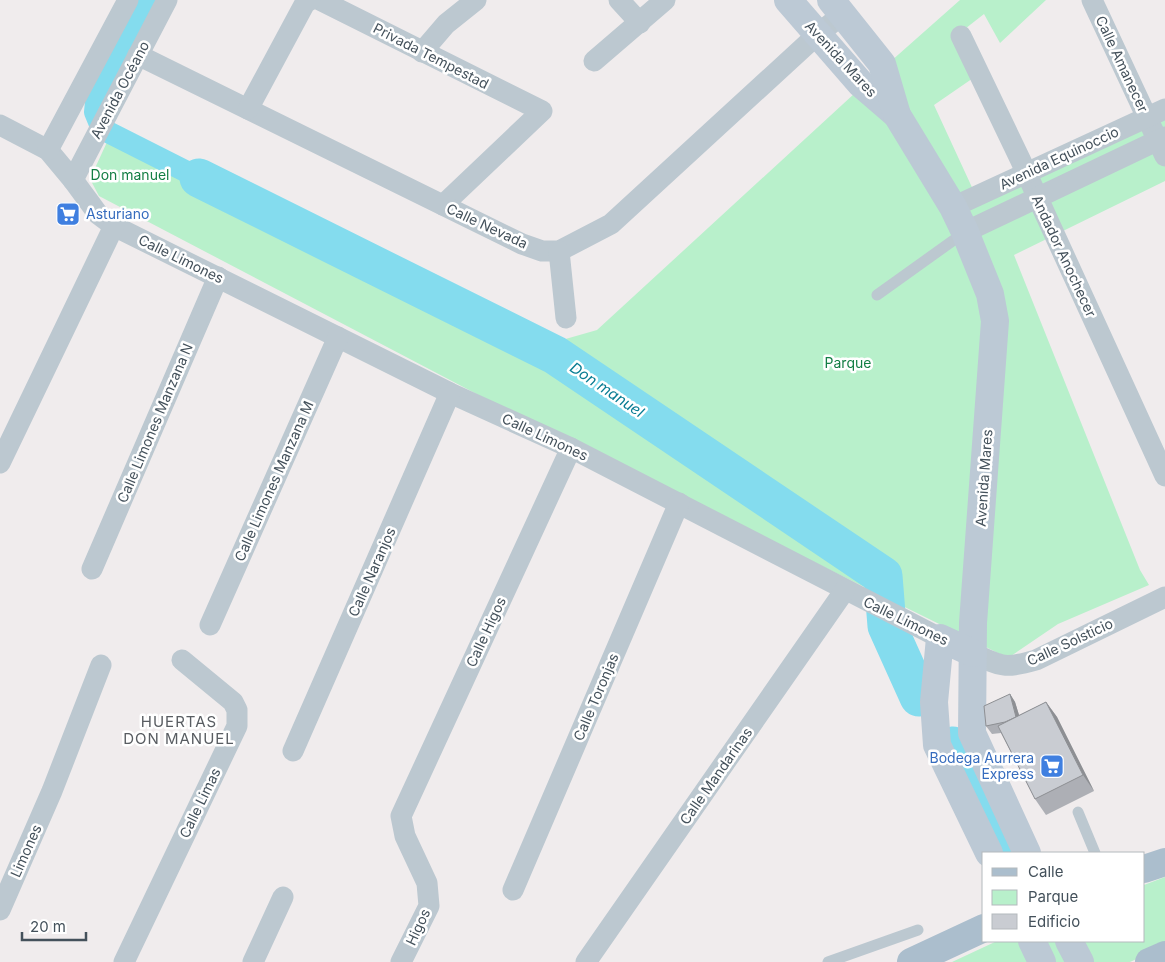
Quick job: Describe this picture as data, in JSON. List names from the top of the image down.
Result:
{
  "streets": {
    "main road": ["Avenida Mares", "Calle Limones"],
    "street": [
      "Privada Tempestad",
      "Calle Amanecer",
      "Avenida Océano",
      "Avenida Equinoccio",
      "Calle Nevada",
      "Andador Anochecer",
      "Calle Limones Manzana N",
      "Calle Limones Manzana M",
      "Calle Naranjos",
      "Calle Higos",
      "Calle Solsticio",
      "Calle Toronjas",
      "Calle Mandarinas",
      "Calle Limas",
      "Limones",
      "Higos"
    ]
  },
  "crossings": [
    ["Privada Tempestad", "Calle Nevada"],
    ["Avenida Mares", "Avenida Equinoccio"],
    ["Avenida Mares", "Calle Limones"],
    ["Avenida Mares", "Calle Solsticio"],
    ["Calle Amanecer", "Avenida Equinoccio"],
    ["Avenida Océano", "Calle Nevada"],
    ["Avenida Océano", "Calle Limones"],
    ["Avenida Equinoccio", "Andador Anochecer"],
    ["Calle Limones", "Calle Limones Manzana N"],
    ["Calle Limones", "Calle Limones Manzana M"],
    ["Calle Limones", "Calle Naranjos"],
    ["Calle Limones", "Calle Higos"],
    ["Calle Limones", "Calle Solsticio"],
    ["Calle Limones", "Calle Toronjas"],
    ["Calle Limones", "Calle Mandarinas"],
    ["Calle Higos", "Higos"]
  ],
  "districts": ["HUERTAS DON MANUEL"],
  "water": ["Don manuel"],
  "parks": ["Don manuel", "Parque"],
  "places": {
    "supermarket": ["Asturiano", "Bodega Aurrera Express"]
  },
  "legend": ["Calle", "Parque", "Edificio"],
  "scale_bar": "20 m"
}
